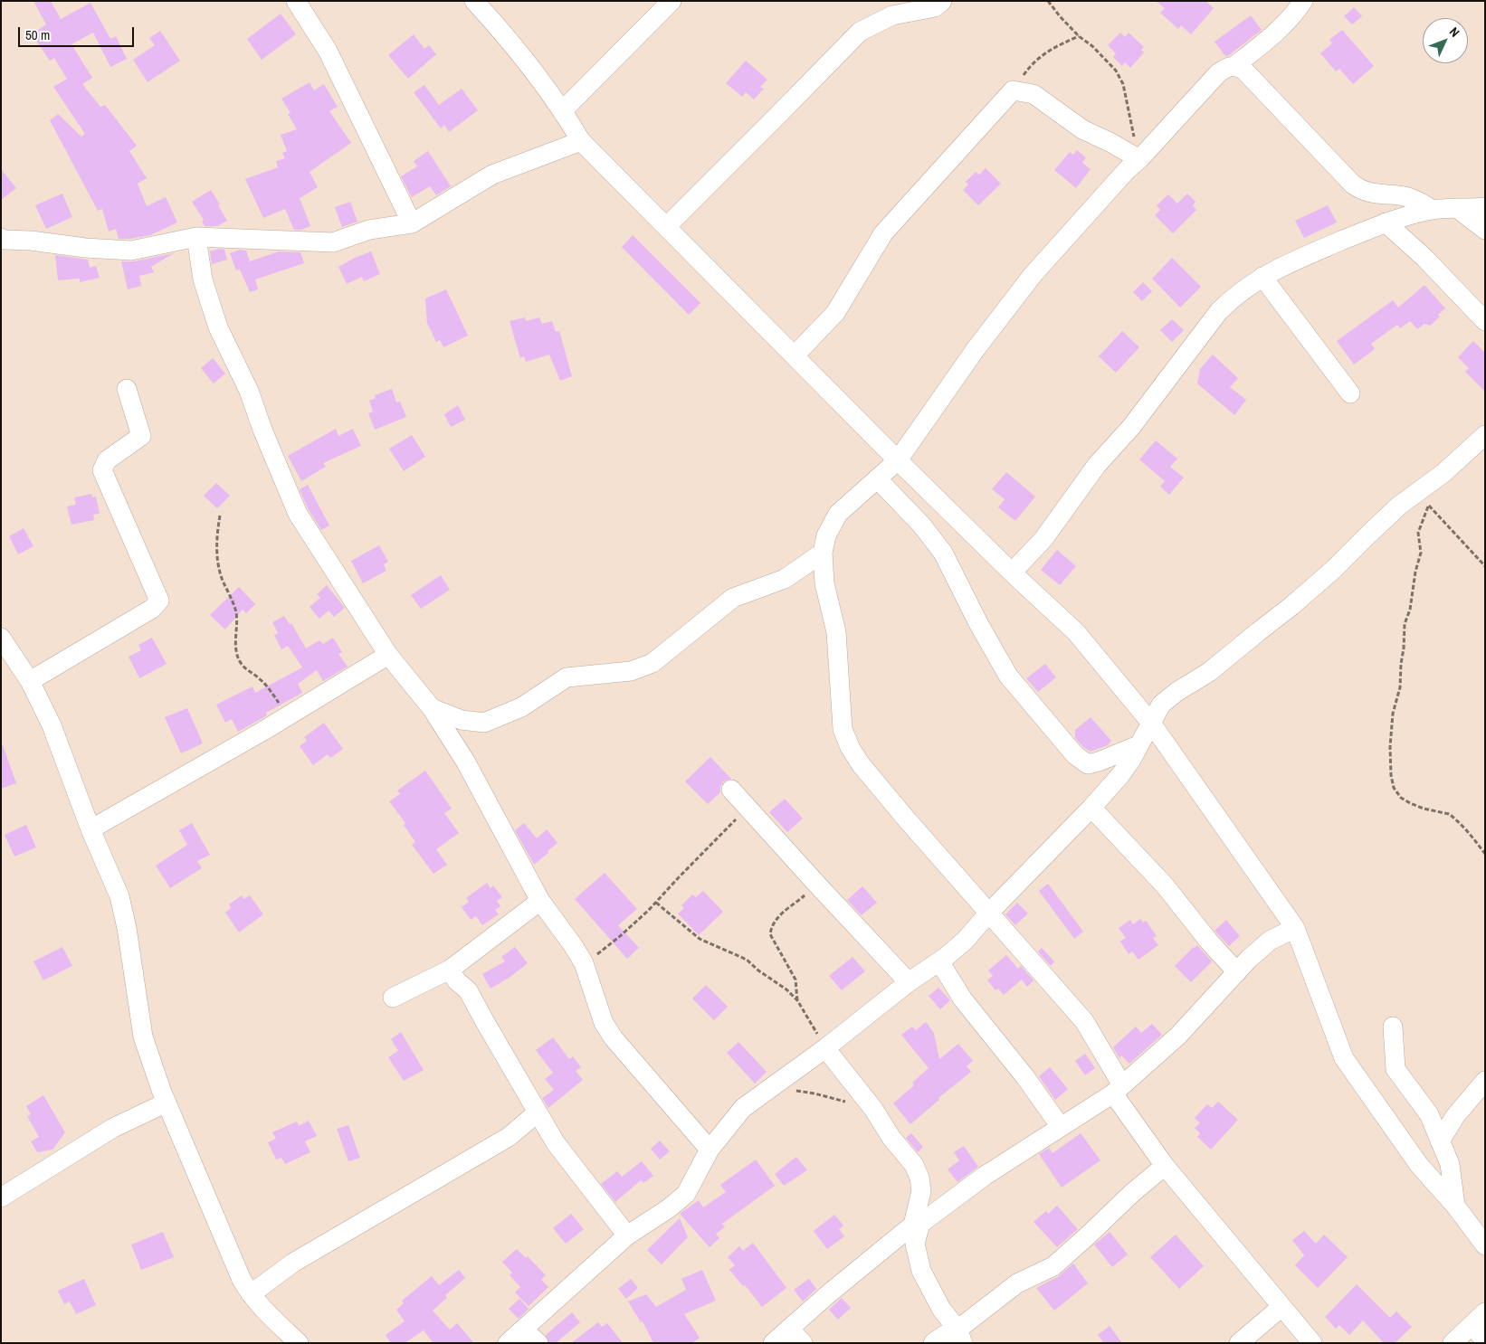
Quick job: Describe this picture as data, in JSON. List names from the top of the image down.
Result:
{
  "scale_bar": "50 m",
  "north": "top right"
}
